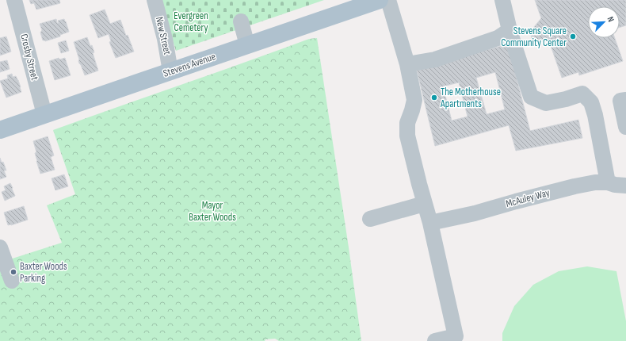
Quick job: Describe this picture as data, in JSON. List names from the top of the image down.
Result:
{
  "streets": {
    "main road": ["Stevens Avenue"],
    "street": ["New Street", "Crosby Street", "McAuley Way"]
  },
  "crossings": [
    ["New Street", "Stevens Avenue"],
    ["Crosby Street", "Stevens Avenue"]
  ],
  "parks": ["Evergreen Cemetery", "Mayor Baxter Woods"],
  "places": ["Stevens Square Community Center", "The Motherhouse Apartments", "Baxter Woods Parking"],
  "north": "top right"
}
